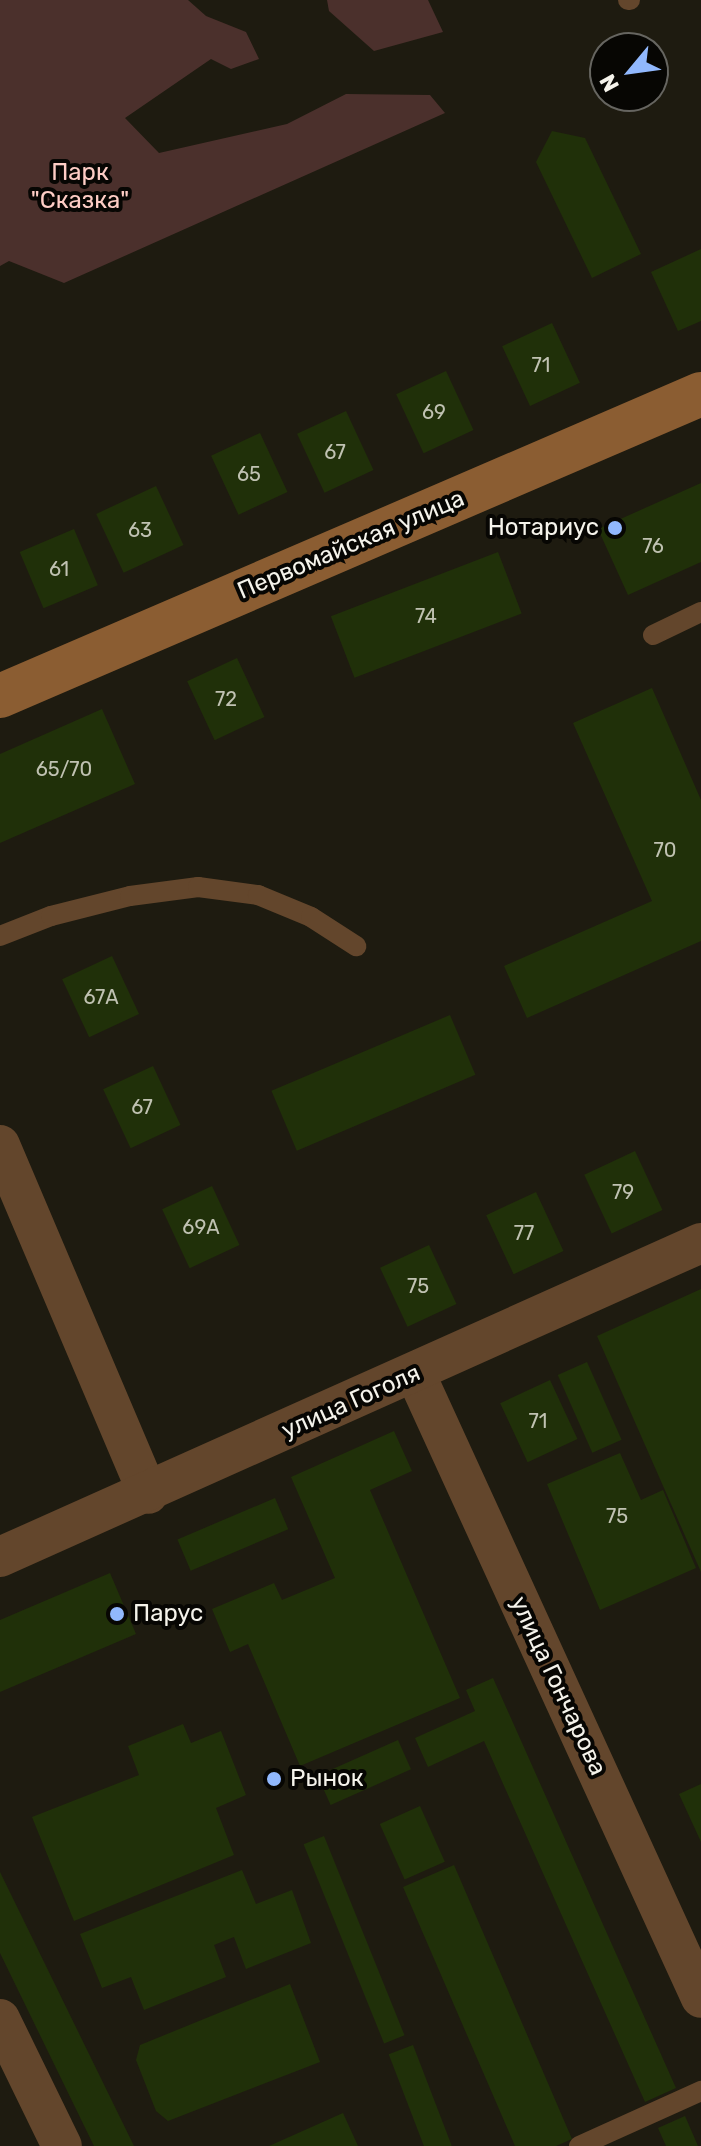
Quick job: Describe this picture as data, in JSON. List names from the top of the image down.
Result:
{
  "streets": {
    "main road": ["Первомайская улица"],
    "street": ["улица Гоголя", "улица Гончарова"]
  },
  "crossings": [
    ["улица Гоголя", "улица Гончарова"]
  ],
  "parks": ["Парк \"Сказка\""],
  "places": ["Нотариус", "Парус", "Рынок"],
  "house_numbers": [
    "71",
    "69",
    "67",
    "65",
    "63",
    "76",
    "61",
    "74",
    "72",
    "65/70",
    "70",
    "67А",
    "67",
    "79",
    "69А",
    "77",
    "75",
    "71",
    "75"
  ],
  "north": "bottom left"
}
